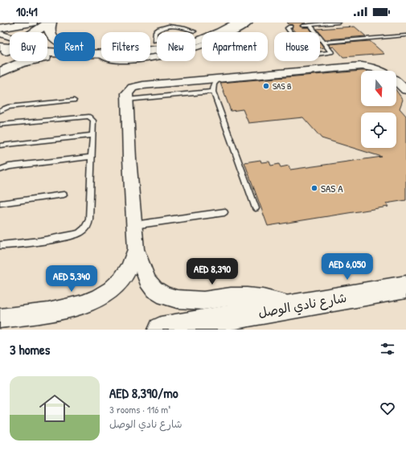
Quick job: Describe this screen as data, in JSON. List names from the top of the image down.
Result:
{
  "streets": {
    "street": ["شارع نادي الوصل"]
  },
  "places": ["SAS B", "SAS A"],
  "north": "bottom",
  "page": {
    "status": "10:41",
    "chip": [
      "Buy",
      "Rent",
      "Filters",
      "New",
      "Apartment",
      "House"
    ],
    "price": ["AED 6,050", "AED 8,390", "AED 5,340"],
    "heading": "3 homes",
    "list": [
      {
        "name": "AED 8,390/mo",
        "note": "3 rooms · 116 m² · شارع نادي الوصل"
      }
    ]
  }
}
